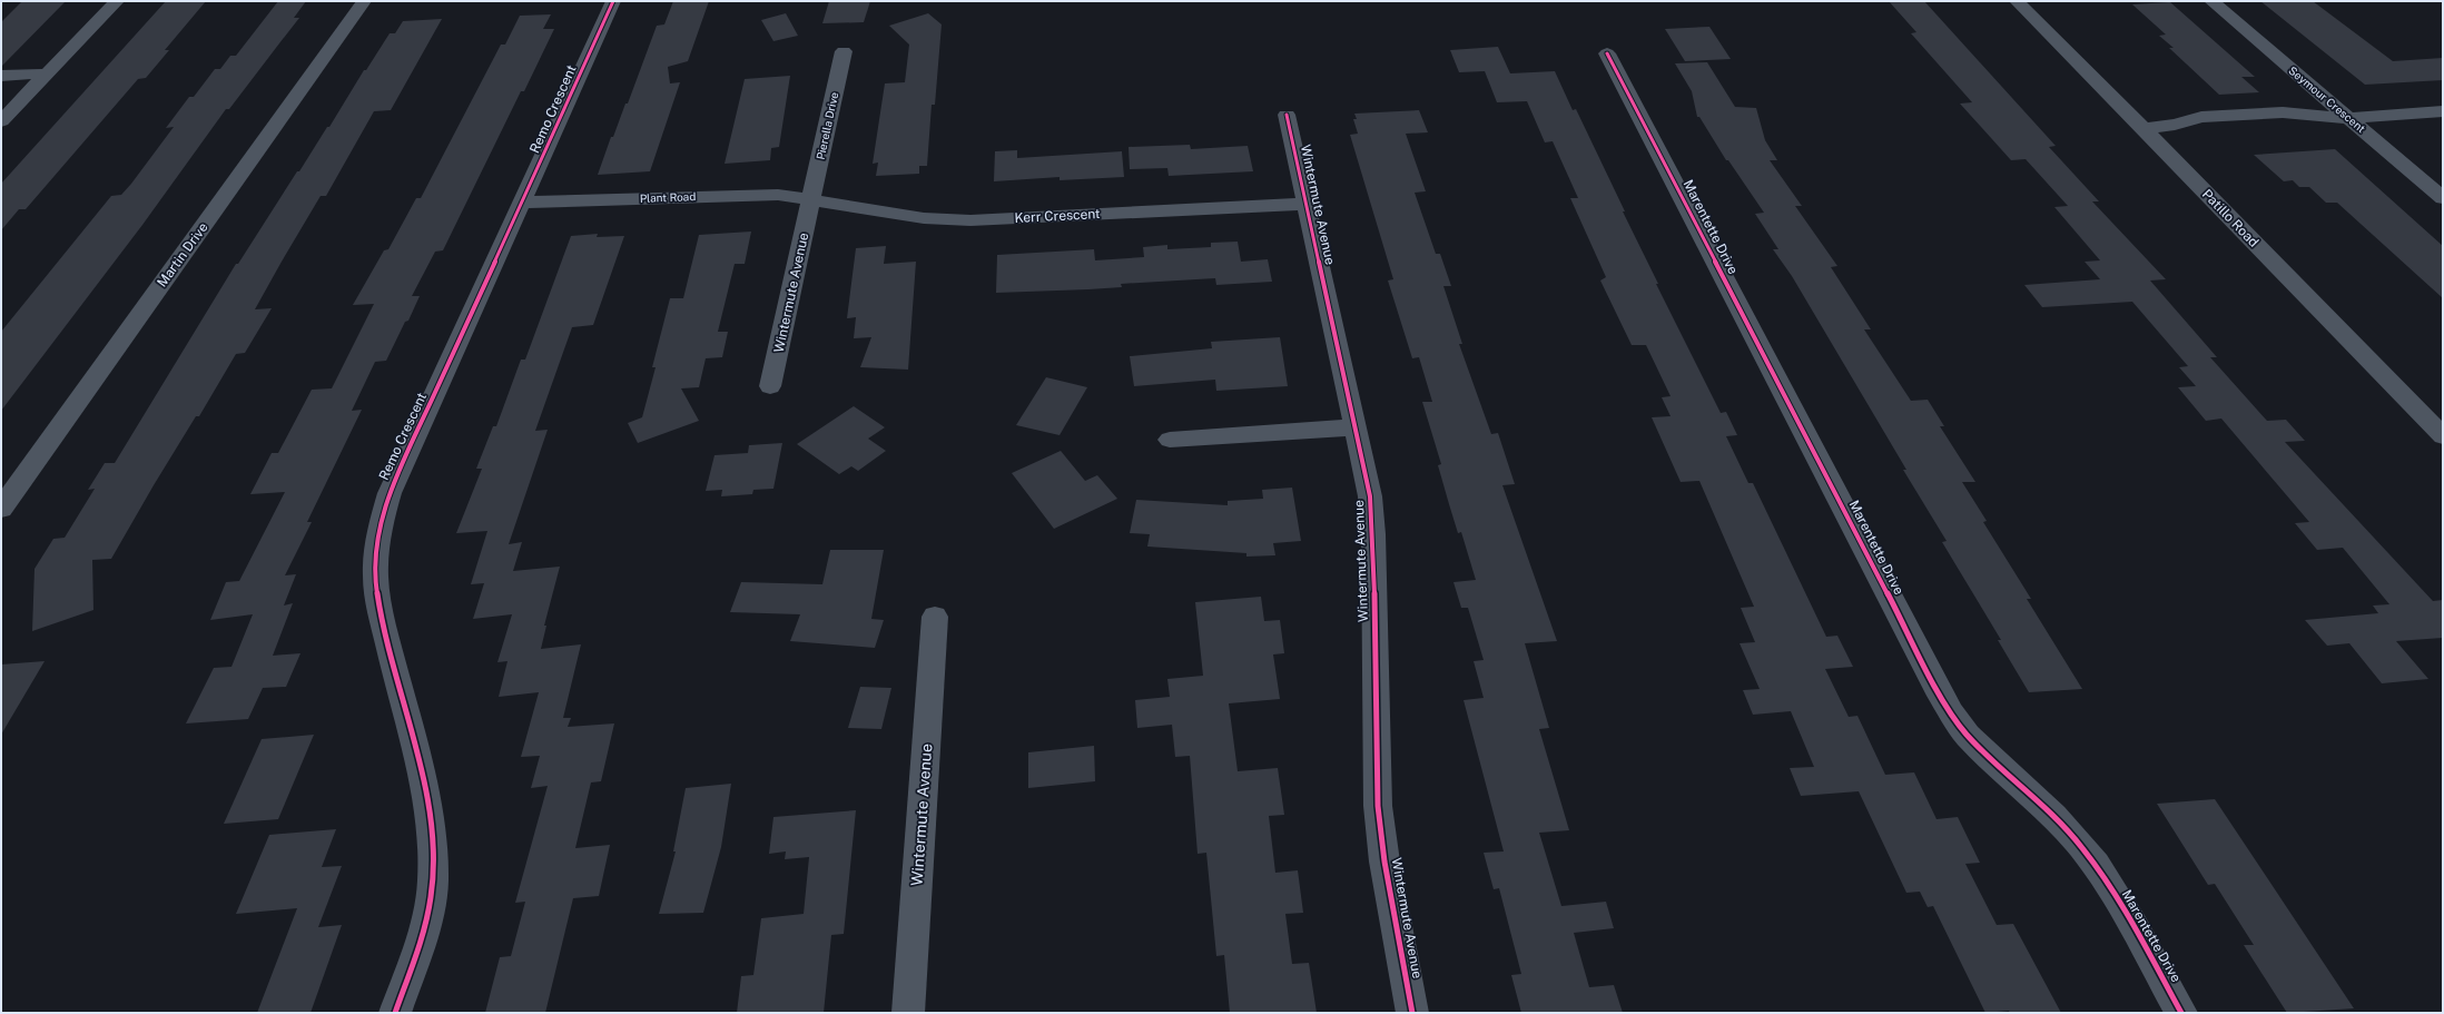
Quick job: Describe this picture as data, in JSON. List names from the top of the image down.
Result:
{
  "streets": {
    "street": [
      "Seymour Crescent",
      "Remo Crescent",
      "Pierella Drive",
      "Plant Road",
      "Wintermute Avenue",
      "Kerr Crescent",
      "Patillo Road",
      "Marentette Drive",
      "Martin Drive"
    ]
  },
  "crossings": [
    ["Remo Crescent", "Plant Road"],
    ["Pierella Drive", "Plant Road"],
    ["Pierella Drive", "Wintermute Avenue"],
    ["Pierella Drive", "Kerr Crescent"],
    ["Plant Road", "Wintermute Avenue"],
    ["Plant Road", "Kerr Crescent"],
    ["Wintermute Avenue", "Kerr Crescent"]
  ]
}
